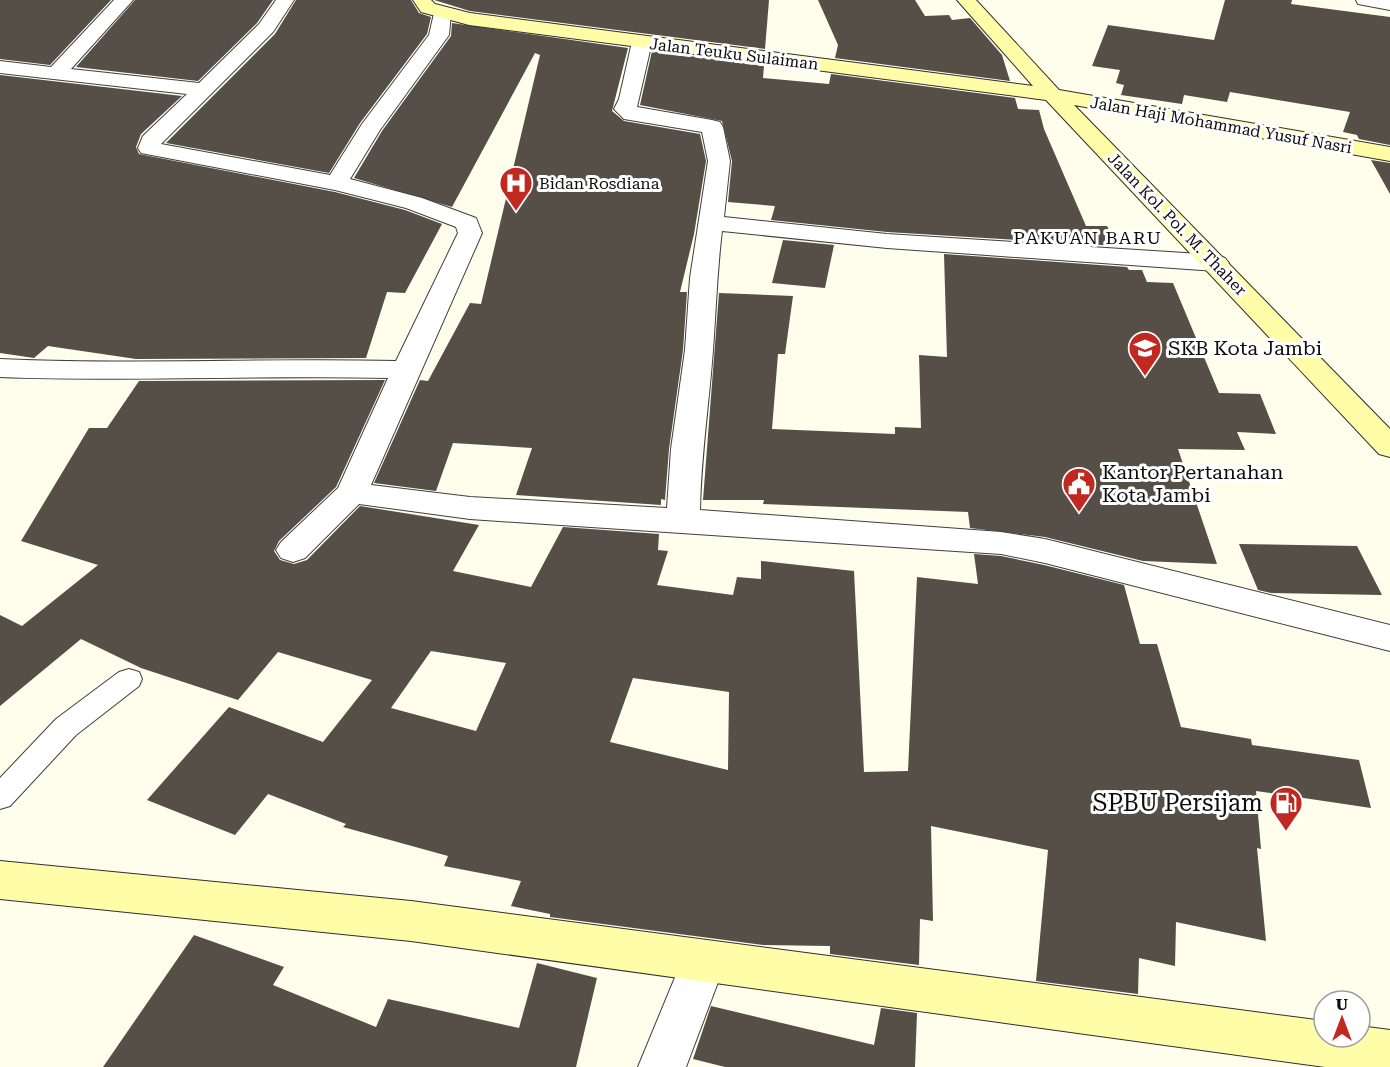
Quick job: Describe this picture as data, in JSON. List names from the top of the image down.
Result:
{
  "streets": {
    "street": ["Jalan Teuku Sulaiman", "Jalan Haji Mohammad Yusuf Nasri", "Jalan Kol. Pol. M. Thaher"]
  },
  "crossings": [
    ["Jalan Teuku Sulaiman", "Jalan Haji Mohammad Yusuf Nasri"],
    ["Jalan Teuku Sulaiman", "Jalan Kol. Pol. M. Thaher"],
    ["Jalan Haji Mohammad Yusuf Nasri", "Jalan Kol. Pol. M. Thaher"]
  ],
  "districts": ["PAKUAN BARU"],
  "places": {
    "hospital": ["Bidan Rosdiana"],
    "school or university": ["SKB Kota Jambi"],
    "public building": ["Kantor Pertanahan Kota Jambi"],
    "fuel station": ["SPBU Persijam"]
  },
  "north": "top"
}
